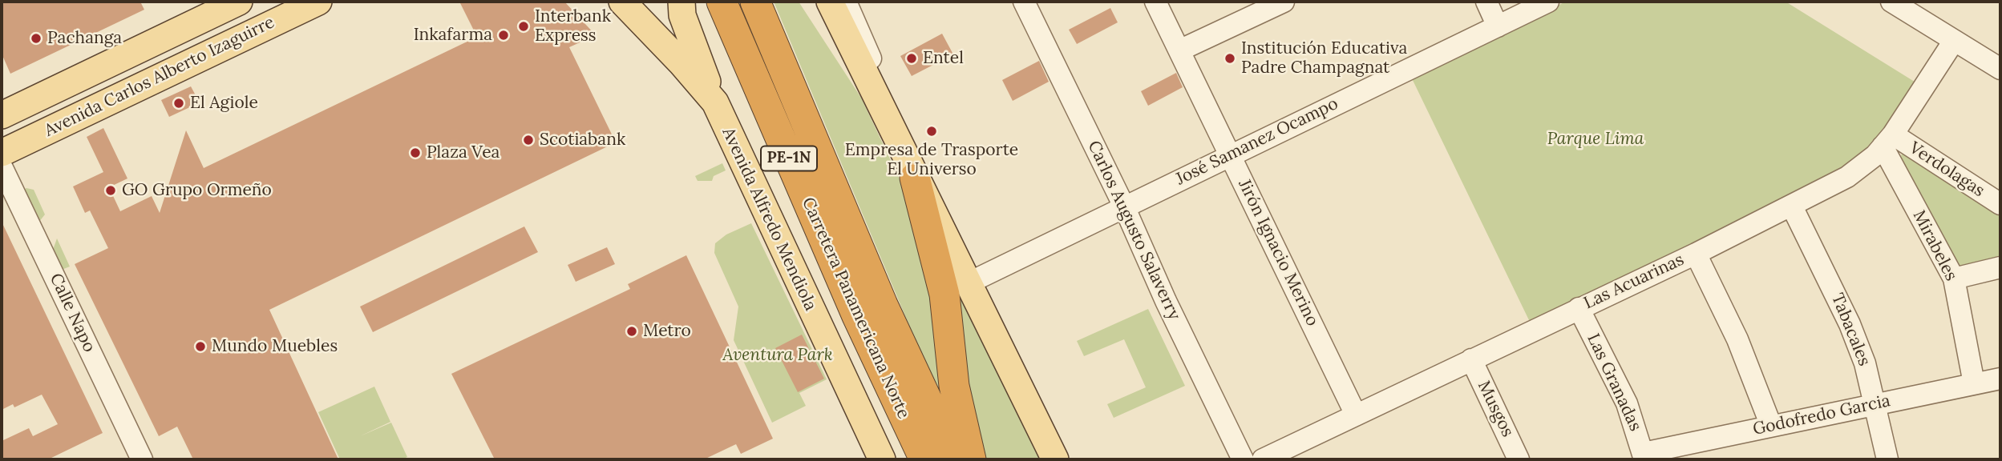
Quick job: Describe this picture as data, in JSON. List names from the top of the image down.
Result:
{
  "streets": {
    "highway": ["PE-1N", "Carretera Panamericana Norte"],
    "main road": ["Avenida Carlos Alberto Izaguirre", "Avenida Alfredo Mendiola"],
    "street": [
      "José Samanez Ocampo",
      "Verdolagas",
      "Carlos Augusto Salaverry",
      "Mirabeles",
      "Jirón Ignacio Merino",
      "Las Acuarinas",
      "Calle Napo",
      "Tabacales",
      "Las Granadas",
      "Musgos",
      "Godofredo Garcia"
    ]
  },
  "crossings": [
    ["José Samanez Ocampo", "Carlos Augusto Salaverry"],
    ["José Samanez Ocampo", "Jirón Ignacio Merino"],
    ["Verdolagas", "Mirabeles"],
    ["Verdolagas", "Las Acuarinas"],
    ["Mirabeles", "Las Acuarinas"],
    ["Mirabeles", "Godofredo Garcia"],
    ["Jirón Ignacio Merino", "Las Acuarinas"],
    ["Las Acuarinas", "Tabacales"],
    ["Las Acuarinas", "Las Granadas"],
    ["Las Acuarinas", "Musgos"],
    ["Tabacales", "Godofredo Garcia"],
    ["Las Granadas", "Godofredo Garcia"]
  ],
  "parks": ["Parque Lima", "Aventura Park"],
  "places": [
    "Interbank Express",
    "Inkafarma",
    "Pachanga",
    "Entel",
    "Institución Educativa Padre Champagnat",
    "El Agiole",
    "Empresa de Trasporte El Universo",
    "Scotiabank",
    "Plaza Vea",
    "GO Grupo Ormeño",
    "Metro",
    "Mundo Muebles"
  ]
}
